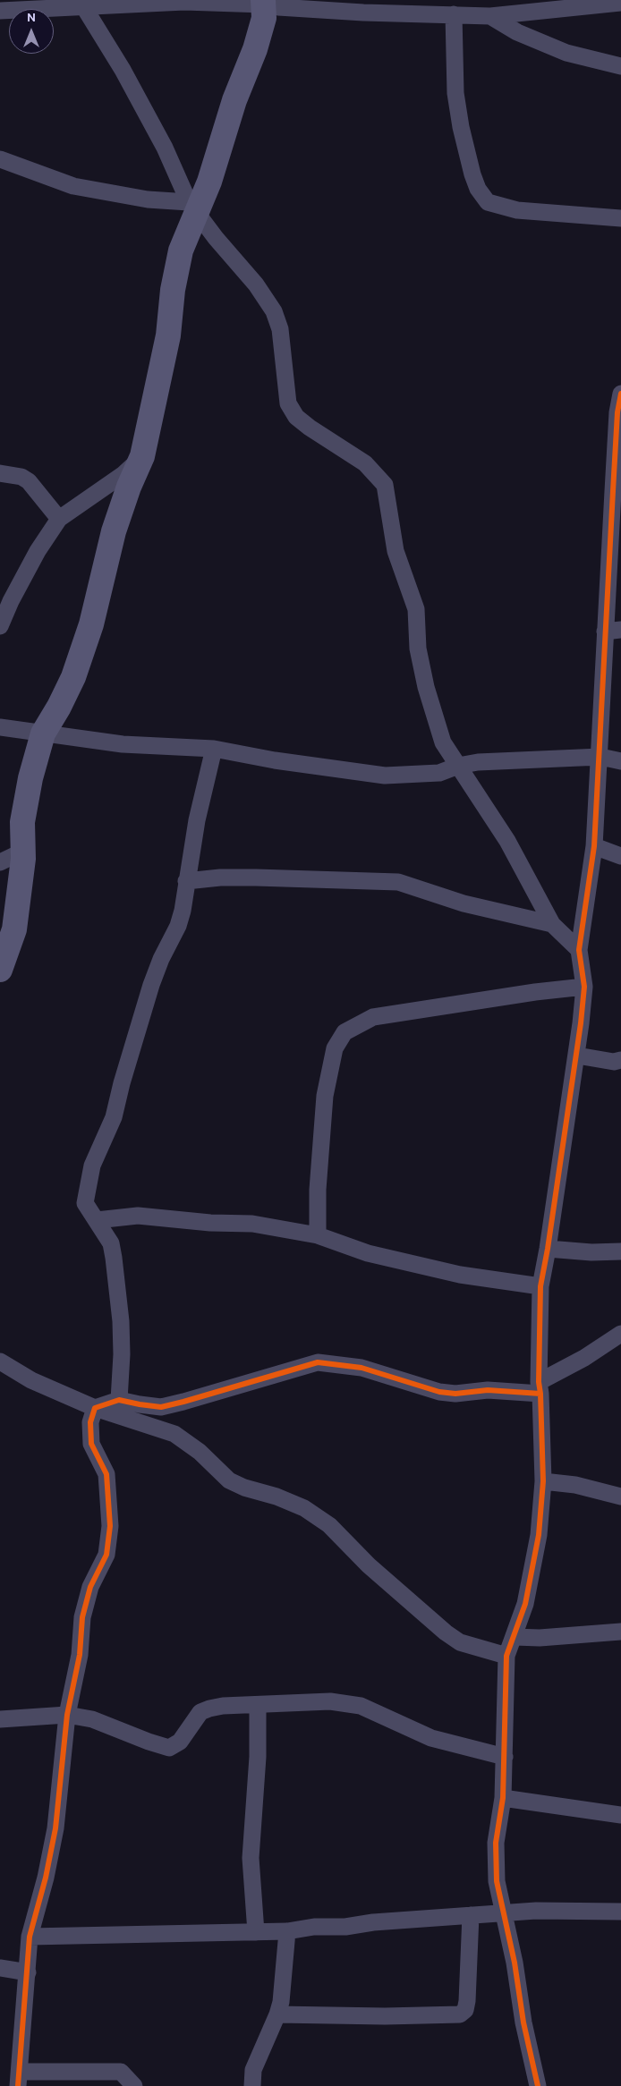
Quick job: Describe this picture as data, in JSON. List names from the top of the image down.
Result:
{
  "north": "top"
}
